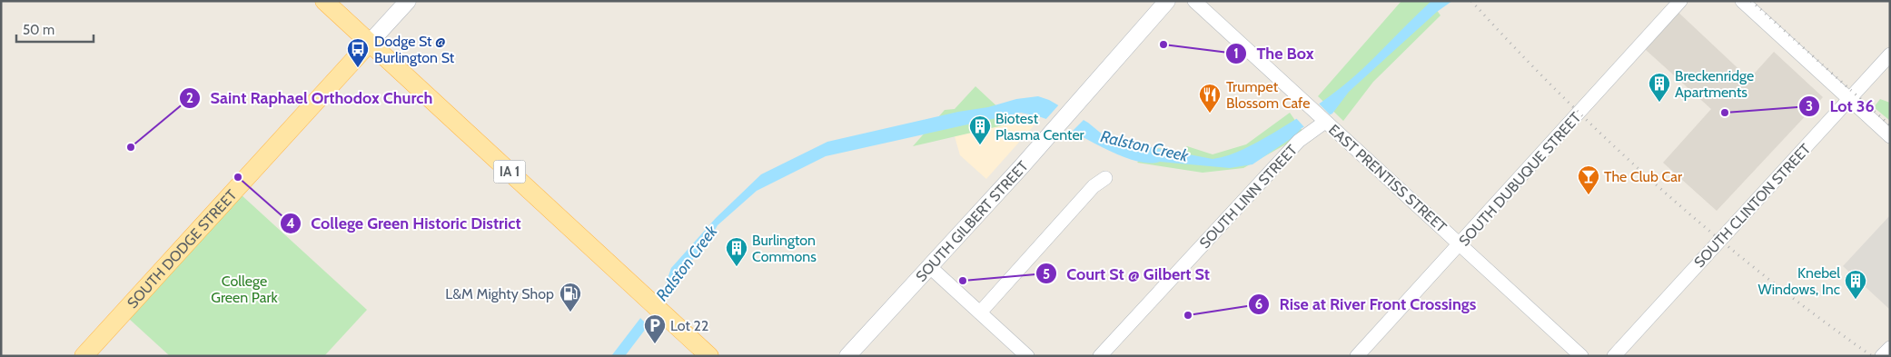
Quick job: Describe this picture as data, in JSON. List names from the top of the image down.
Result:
{
  "streets": {
    "main road": ["IA 1", "SOUTH GILBERT STREET", "SOUTH DODGE STREET"],
    "street": [
      "EAST PRENTISS STREET",
      "SOUTH DUBUQUE STREET",
      "SOUTH LINN STREET",
      "SOUTH CLINTON STREET"
    ]
  },
  "crossings": [
    ["IA 1", "SOUTH DODGE STREET"],
    ["EAST PRENTISS STREET", "SOUTH DUBUQUE STREET"],
    ["EAST PRENTISS STREET", "SOUTH LINN STREET"]
  ],
  "water": ["Ralston Creek"],
  "parks": ["College Green Park"],
  "places": {
    "other": [
      "The Box",
      "Lot 36",
      "Saint Raphael Orthodox Church",
      "College Green Historic District",
      "Court St @ Gilbert St",
      "Rise at River Front Crossings"
    ],
    "bus stop": ["Dodge St @ Burlington St"],
    "building": [
      "Breckenridge Apartments",
      "Biotest Plasma Center",
      "Burlington Commons",
      "Knebel Windows, Inc"
    ],
    "restaurant": ["Trumpet Blossom Cafe"],
    "bar": ["The Club Car"],
    "fuel station": ["L&M Mighty Shop"],
    "parking": ["Lot 22"]
  },
  "scale_bar": "50 m"
}
